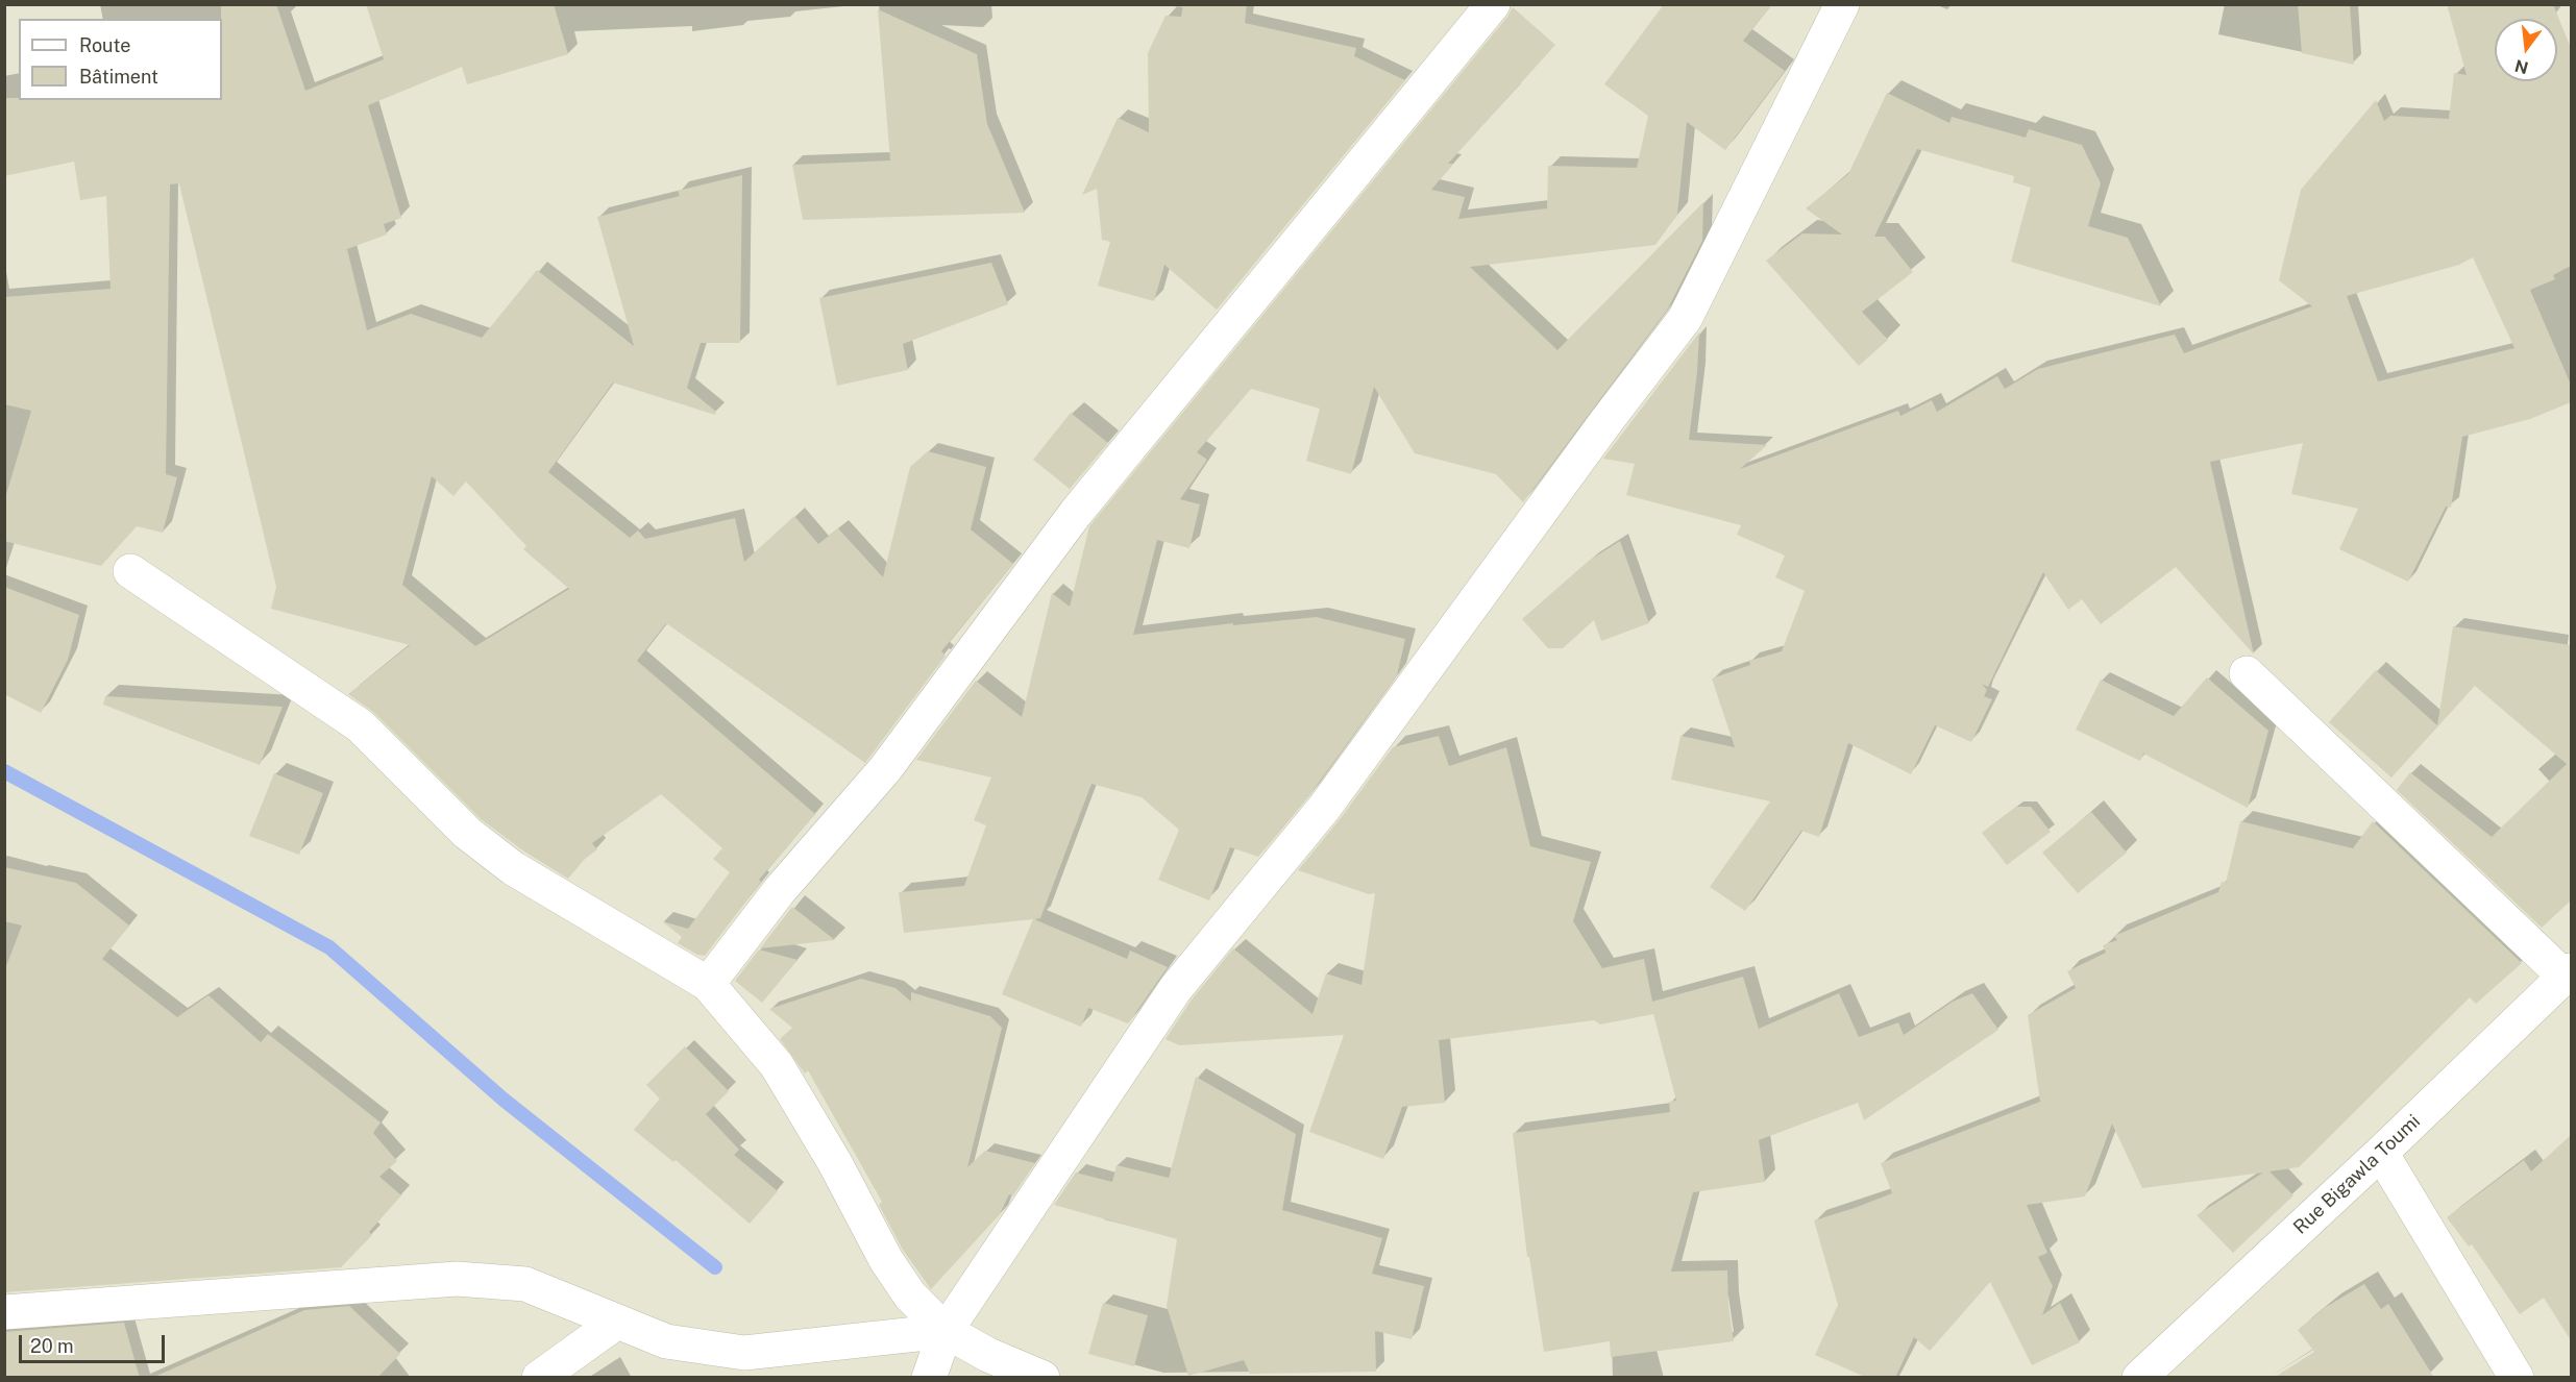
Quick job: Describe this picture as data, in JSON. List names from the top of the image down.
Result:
{
  "streets": {
    "street": ["Rue Bigawla Toumi"]
  },
  "legend": ["Route", "Bâtiment"],
  "scale_bar": "20 m",
  "north": "bottom"
}
